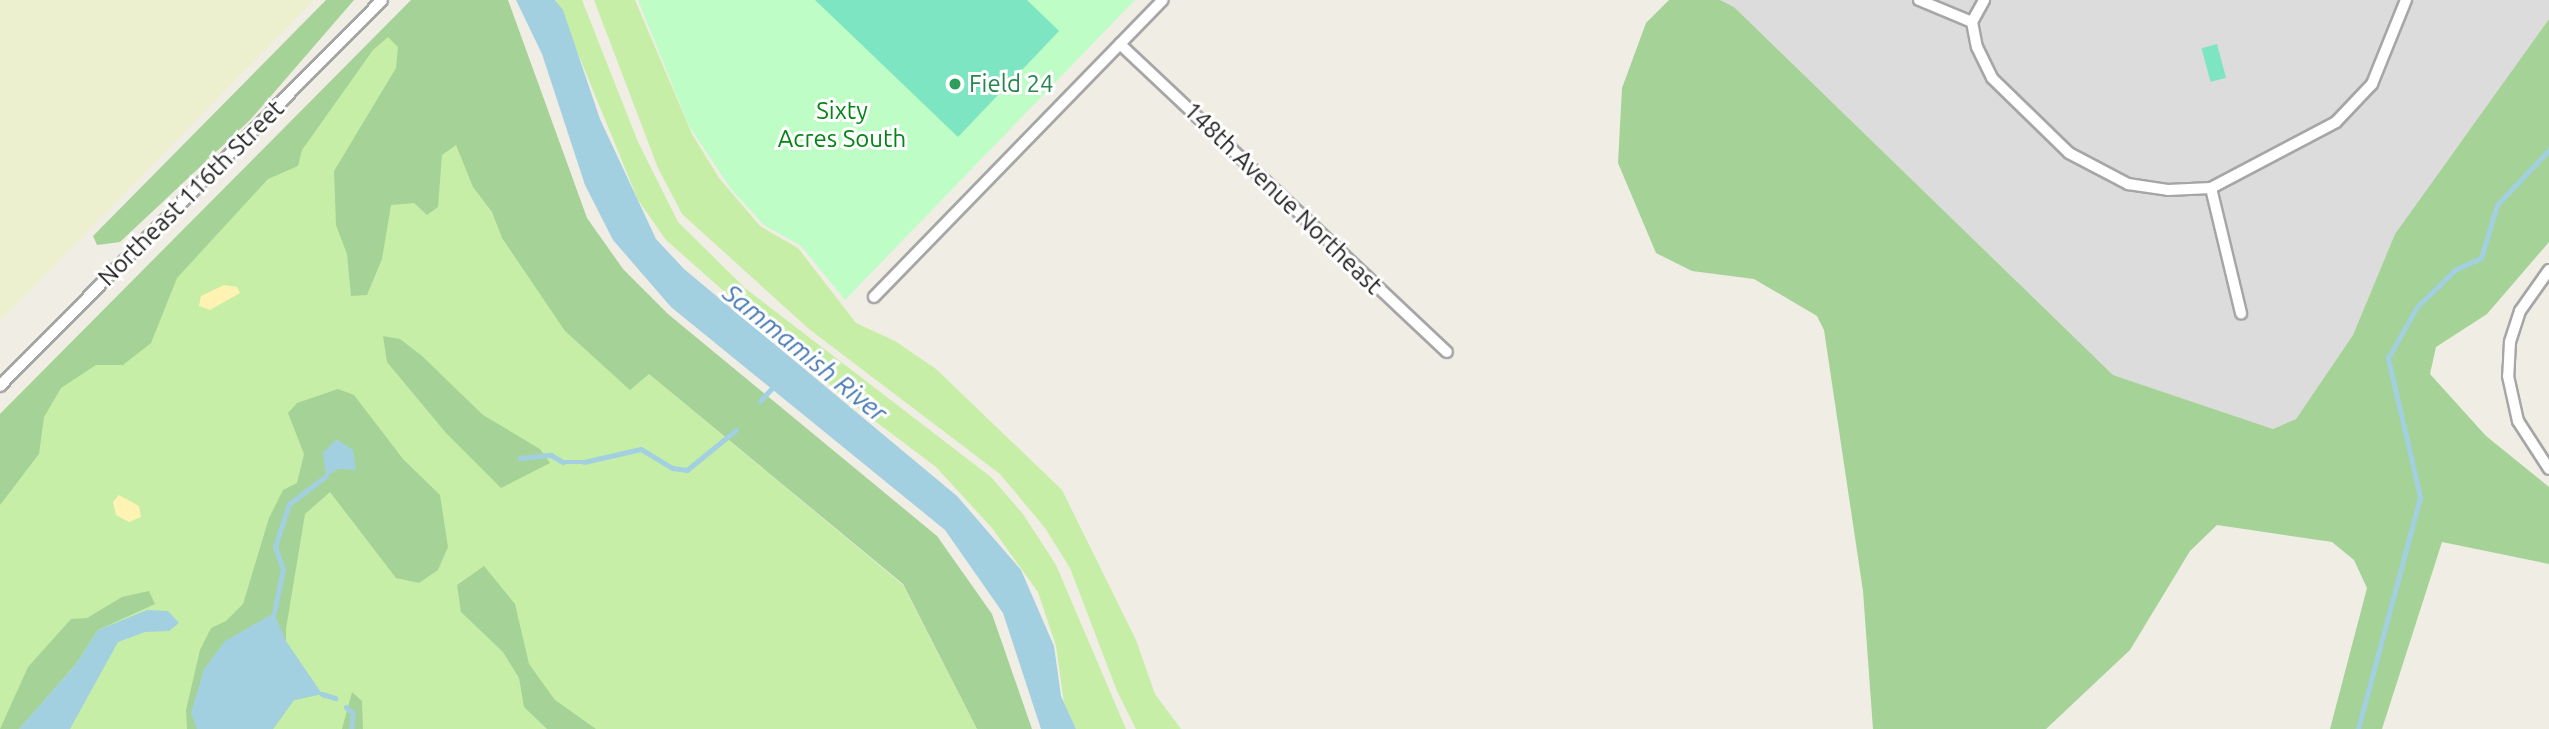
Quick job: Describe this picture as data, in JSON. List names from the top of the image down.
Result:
{
  "streets": {
    "street": ["Northeast 116th Street", "148th Avenue Northeast"]
  },
  "water": ["Sammamish River"],
  "parks": ["Sixty Acres South"],
  "places": ["Field 24"]
}
